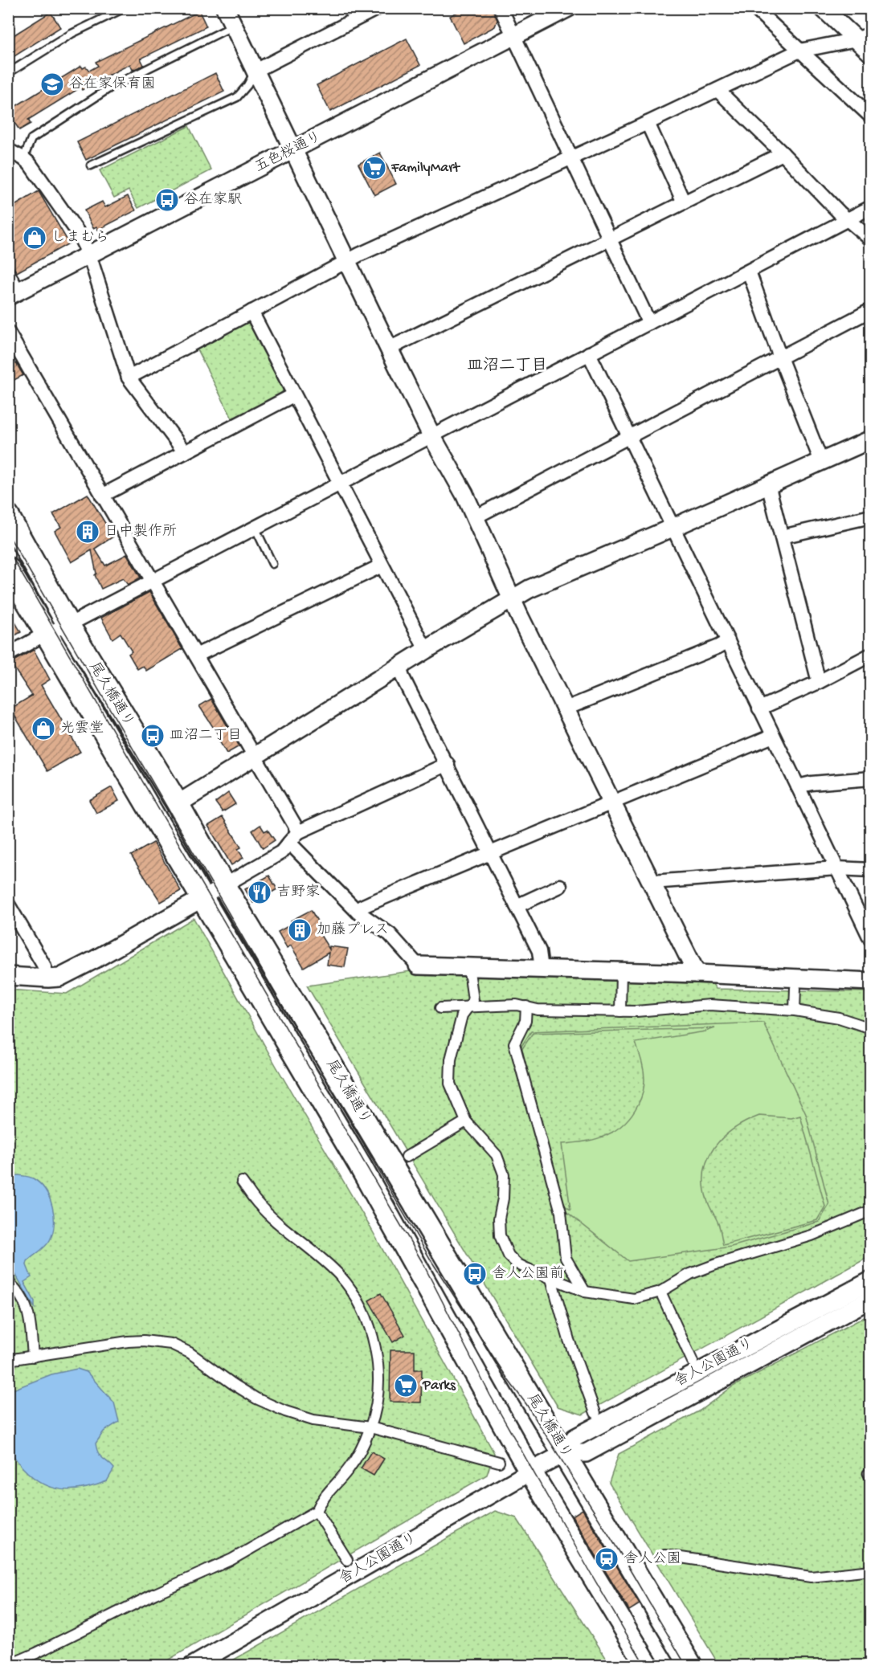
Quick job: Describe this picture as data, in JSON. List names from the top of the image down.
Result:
{
  "streets": {
    "main road": ["尾久橋通り"],
    "street": ["五色桜通り", "舎人公園通り"]
  },
  "crossings": [
    ["尾久橋通り", "舎人公園通り"]
  ],
  "districts": ["皿沼二丁目"],
  "places": {
    "school or university": ["谷在家保育園"],
    "supermarket": ["FamilyMart", "Parks"],
    "bus stop": ["谷在家駅", "皿沼二丁目", "舎人公園前"],
    "shop": ["しまむら", "光雲堂"],
    "building": ["日中製作所", "加藤プレス"],
    "restaurant": ["吉野家"],
    "station": ["舎人公園"]
  }
}
